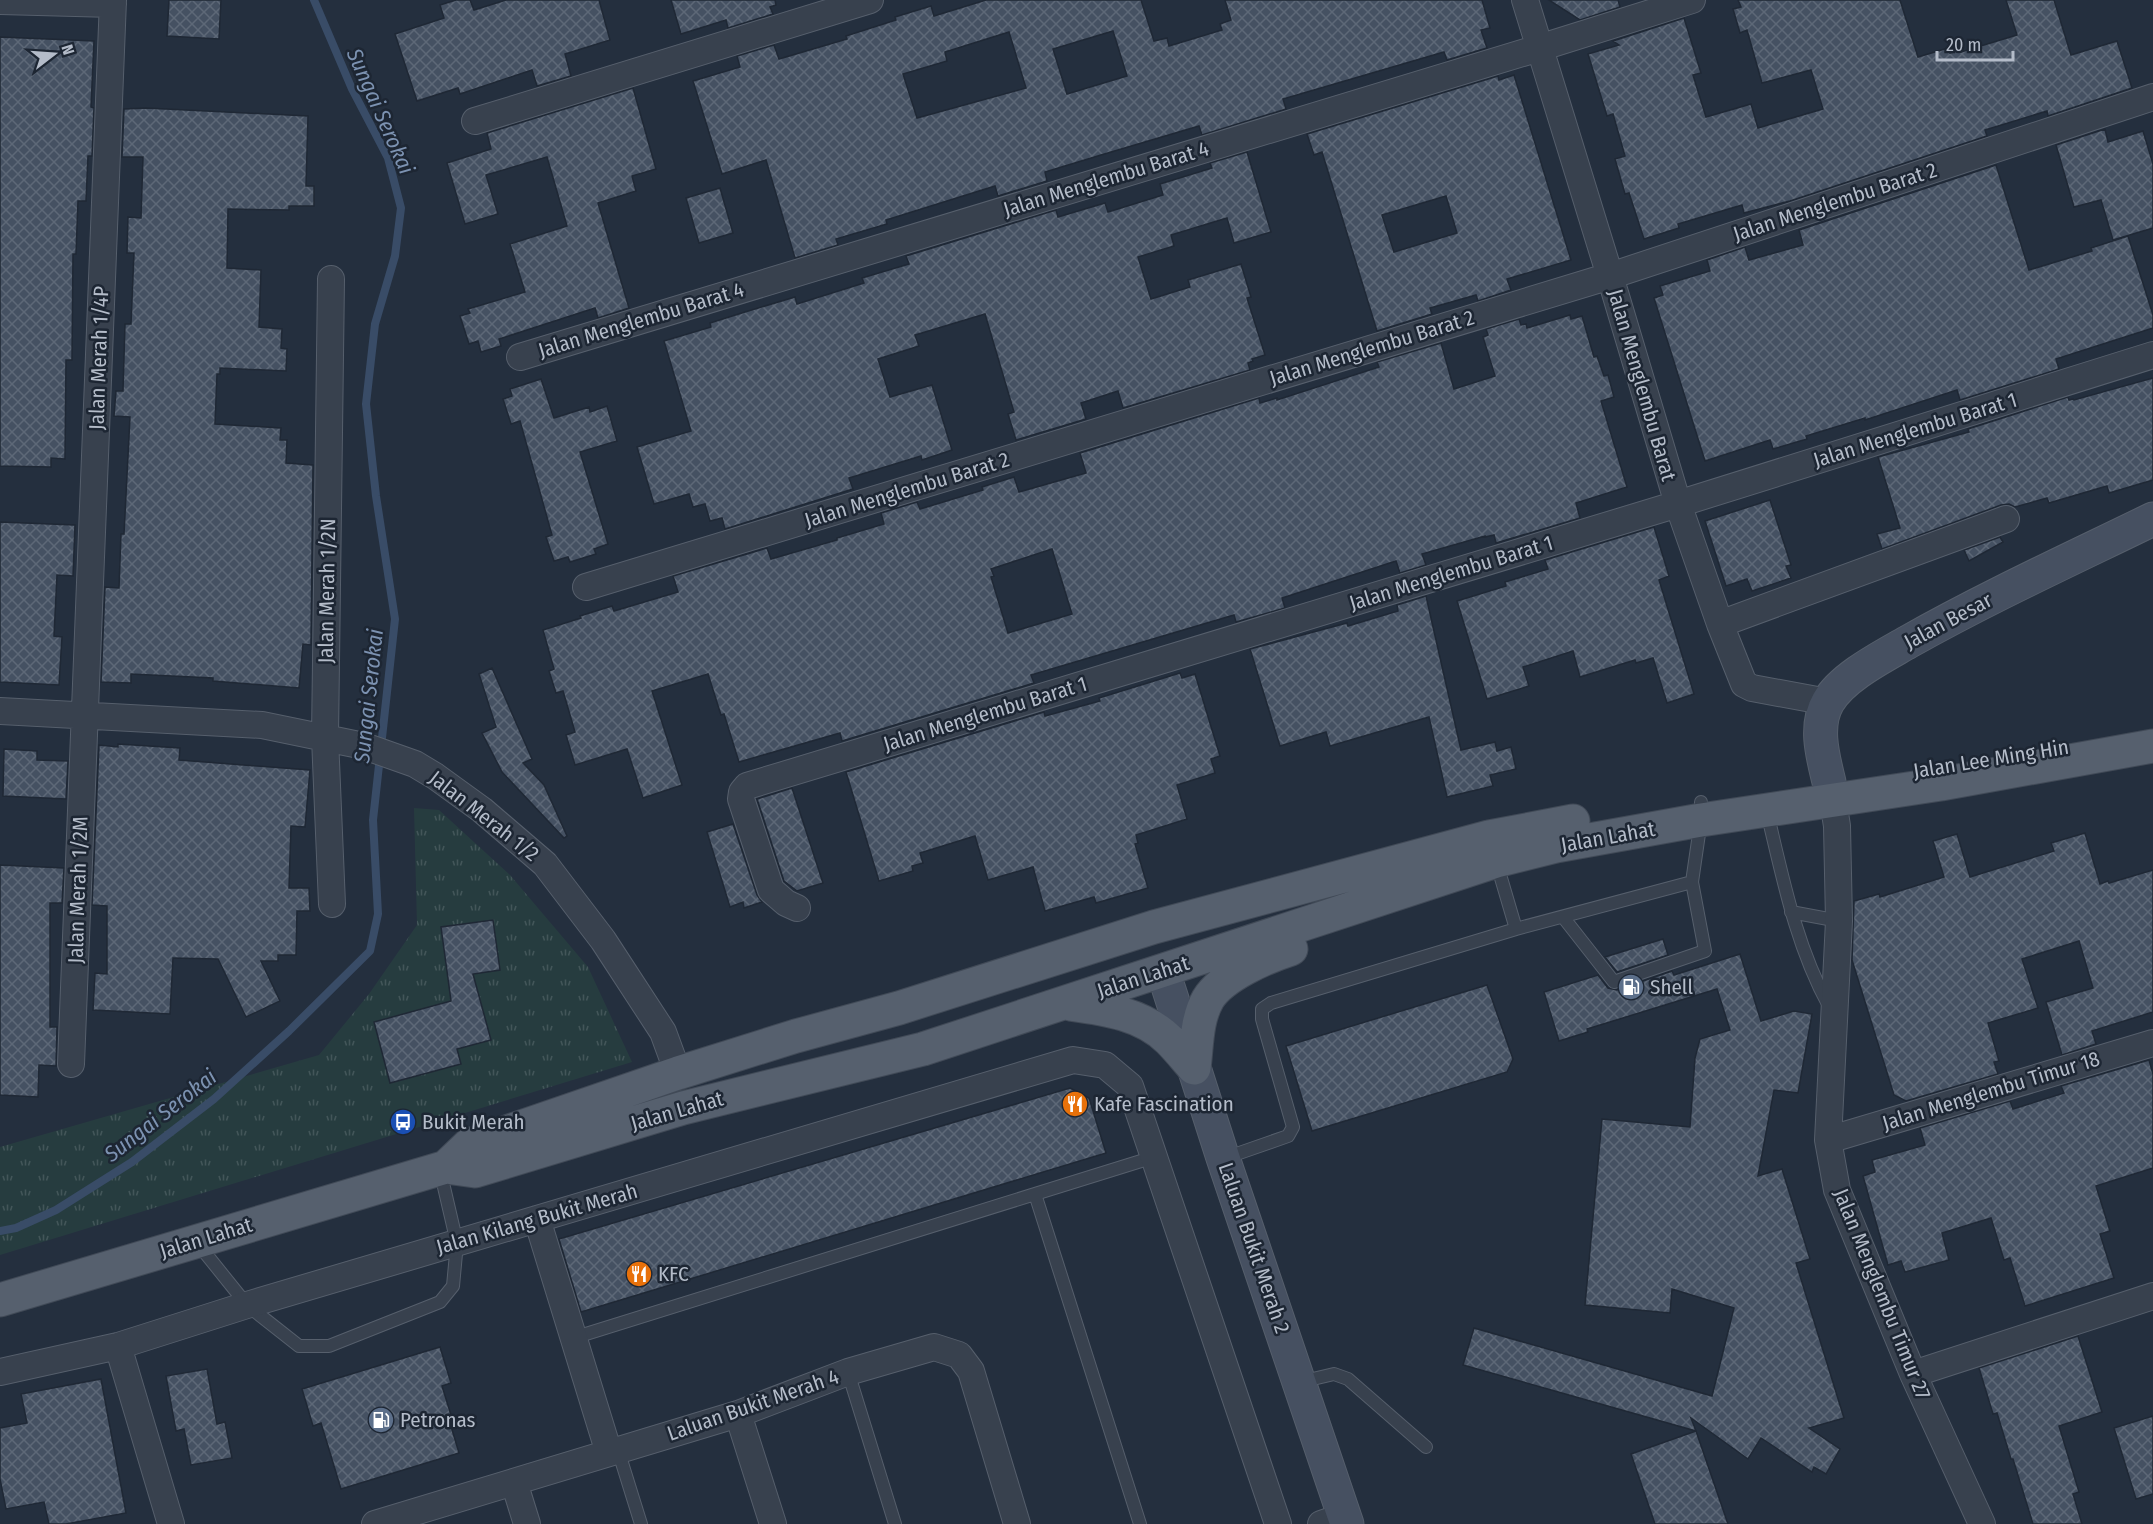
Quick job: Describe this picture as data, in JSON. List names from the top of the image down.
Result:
{
  "streets": {
    "main road": ["Jalan Lee Ming Hin", "Jalan Lahat"],
    "street": [
      "Jalan Menglembu Barat 4",
      "Jalan Menglembu Barat 2",
      "Jalan Merah 1/4P",
      "Jalan Menglembu Barat",
      "Jalan Menglembu Barat 1",
      "Jalan Merah 1/2N",
      "Jalan Besar",
      "Jalan Merah 1/2",
      "Jalan Merah 1/2M",
      "Jalan Menglembu Timur 18",
      "Jalan Kilang Bukit Merah",
      "Laluan Bukit Merah 2",
      "Jalan Menglembu Timur 27",
      "Laluan Bukit Merah 4"
    ]
  },
  "crossings": [
    ["Jalan Menglembu Barat 4", "Jalan Menglembu Barat"],
    ["Jalan Menglembu Barat 2", "Jalan Menglembu Barat"],
    ["Jalan Merah 1/4P", "Jalan Merah 1/2"],
    ["Jalan Merah 1/4P", "Jalan Merah 1/2M"],
    ["Jalan Menglembu Barat", "Jalan Menglembu Barat 1"],
    ["Jalan Menglembu Barat", "Jalan Besar"],
    ["Jalan Merah 1/2N", "Jalan Merah 1/2"],
    ["Jalan Besar", "Jalan Lee Ming Hin"],
    ["Jalan Besar", "Jalan Lahat"],
    ["Jalan Besar", "Jalan Menglembu Timur 27"],
    ["Jalan Lee Ming Hin", "Jalan Lahat"],
    ["Jalan Lee Ming Hin", "Jalan Menglembu Timur 27"],
    ["Jalan Merah 1/2", "Jalan Lahat"],
    ["Jalan Merah 1/2", "Jalan Merah 1/2M"],
    ["Jalan Lahat", "Laluan Bukit Merah 2"],
    ["Jalan Lahat", "Jalan Menglembu Timur 27"],
    ["Jalan Menglembu Timur 18", "Jalan Menglembu Timur 27"]
  ],
  "water": ["Sungai Serokai"],
  "places": {
    "fuel station": ["Shell", "Petronas"],
    "restaurant": ["Kafe Fascination", "KFC"],
    "bus stop": ["Bukit Merah"]
  },
  "scale_bar": "20 m",
  "north": "right"
}
